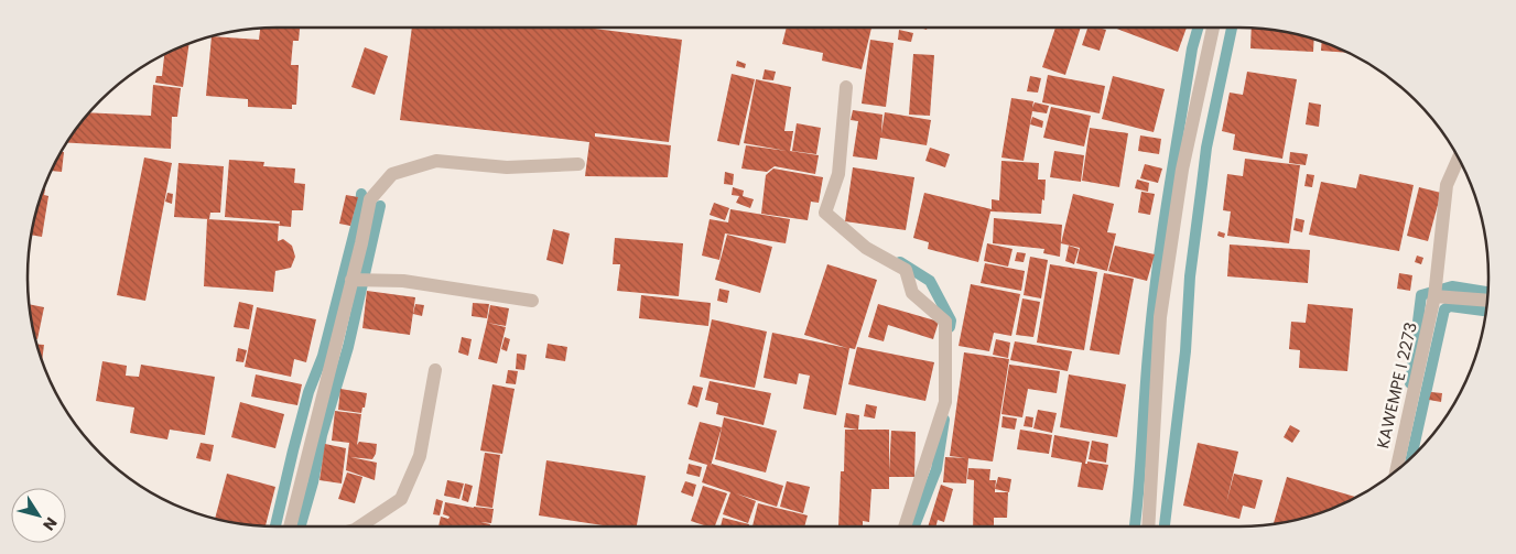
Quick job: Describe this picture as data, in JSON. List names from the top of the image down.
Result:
{
  "streets": {
    "street": ["KAWEMPE I 2273"]
  },
  "north": "bottom right"
}
